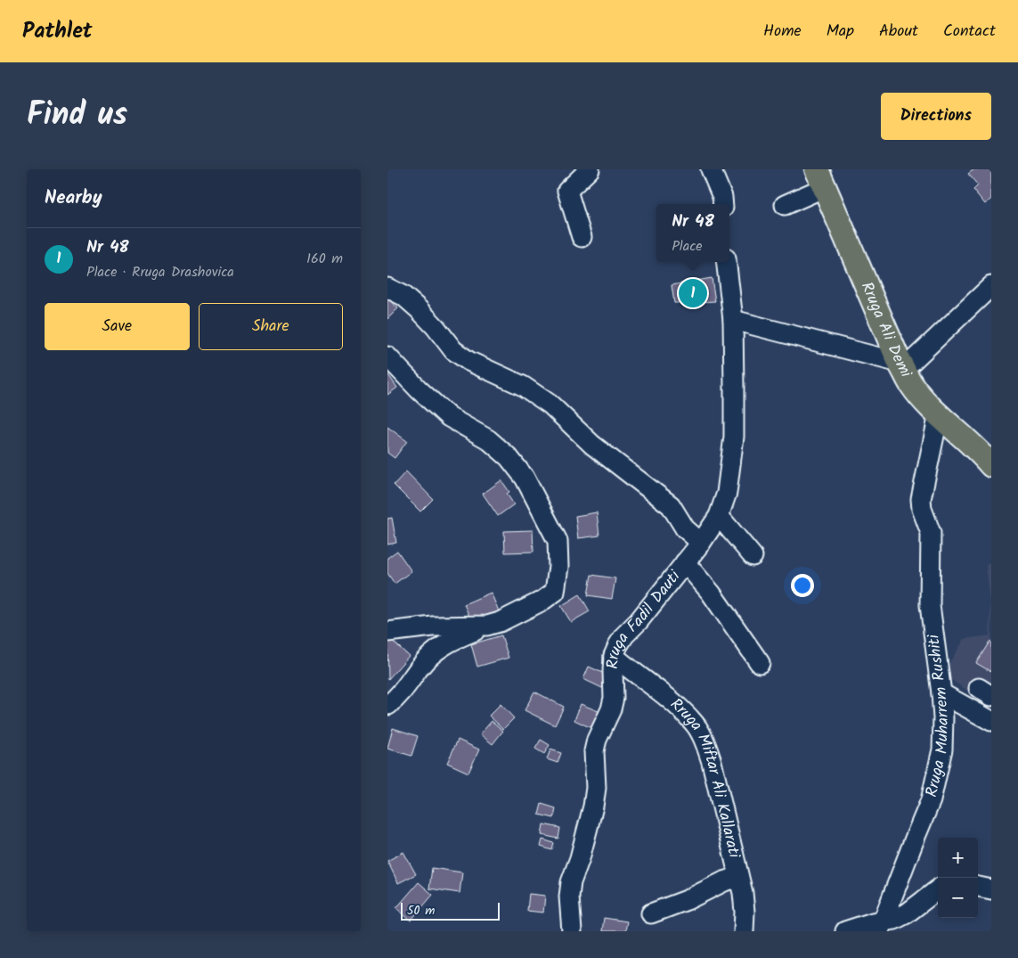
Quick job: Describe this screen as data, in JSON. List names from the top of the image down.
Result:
{
  "streets": {
    "main road": ["Rruga Ali Demi"],
    "street": ["Rruga Fadil Dauti", "Rruga Muharrem Rushiti", "Rruga Miftar Ali Kallarati"]
  },
  "crossings": [
    ["Rruga Ali Demi", "Rruga Muharrem Rushiti"],
    ["Rruga Fadil Dauti", "Rruga Miftar Ali Kallarati"]
  ],
  "scale_bar": "50 m",
  "page": {
    "header": "Pathlet",
    "nav": [
      "Home",
      "Map",
      "About",
      "Contact"
    ],
    "title": "Find us",
    "buttons": [
      "Directions",
      ["Save", "Share"]
    ],
    "heading": "Nearby",
    "popup": ["Nr 48", "Place"],
    "list": [
      {
        "mark": "1",
        "name": "Nr 48",
        "note": "Place · Rruga Drashovica",
        "value": "160 m"
      }
    ],
    "pins": "1",
    "map_buttons": ["+", "−"],
    "scale": "50 m"
  }
}
